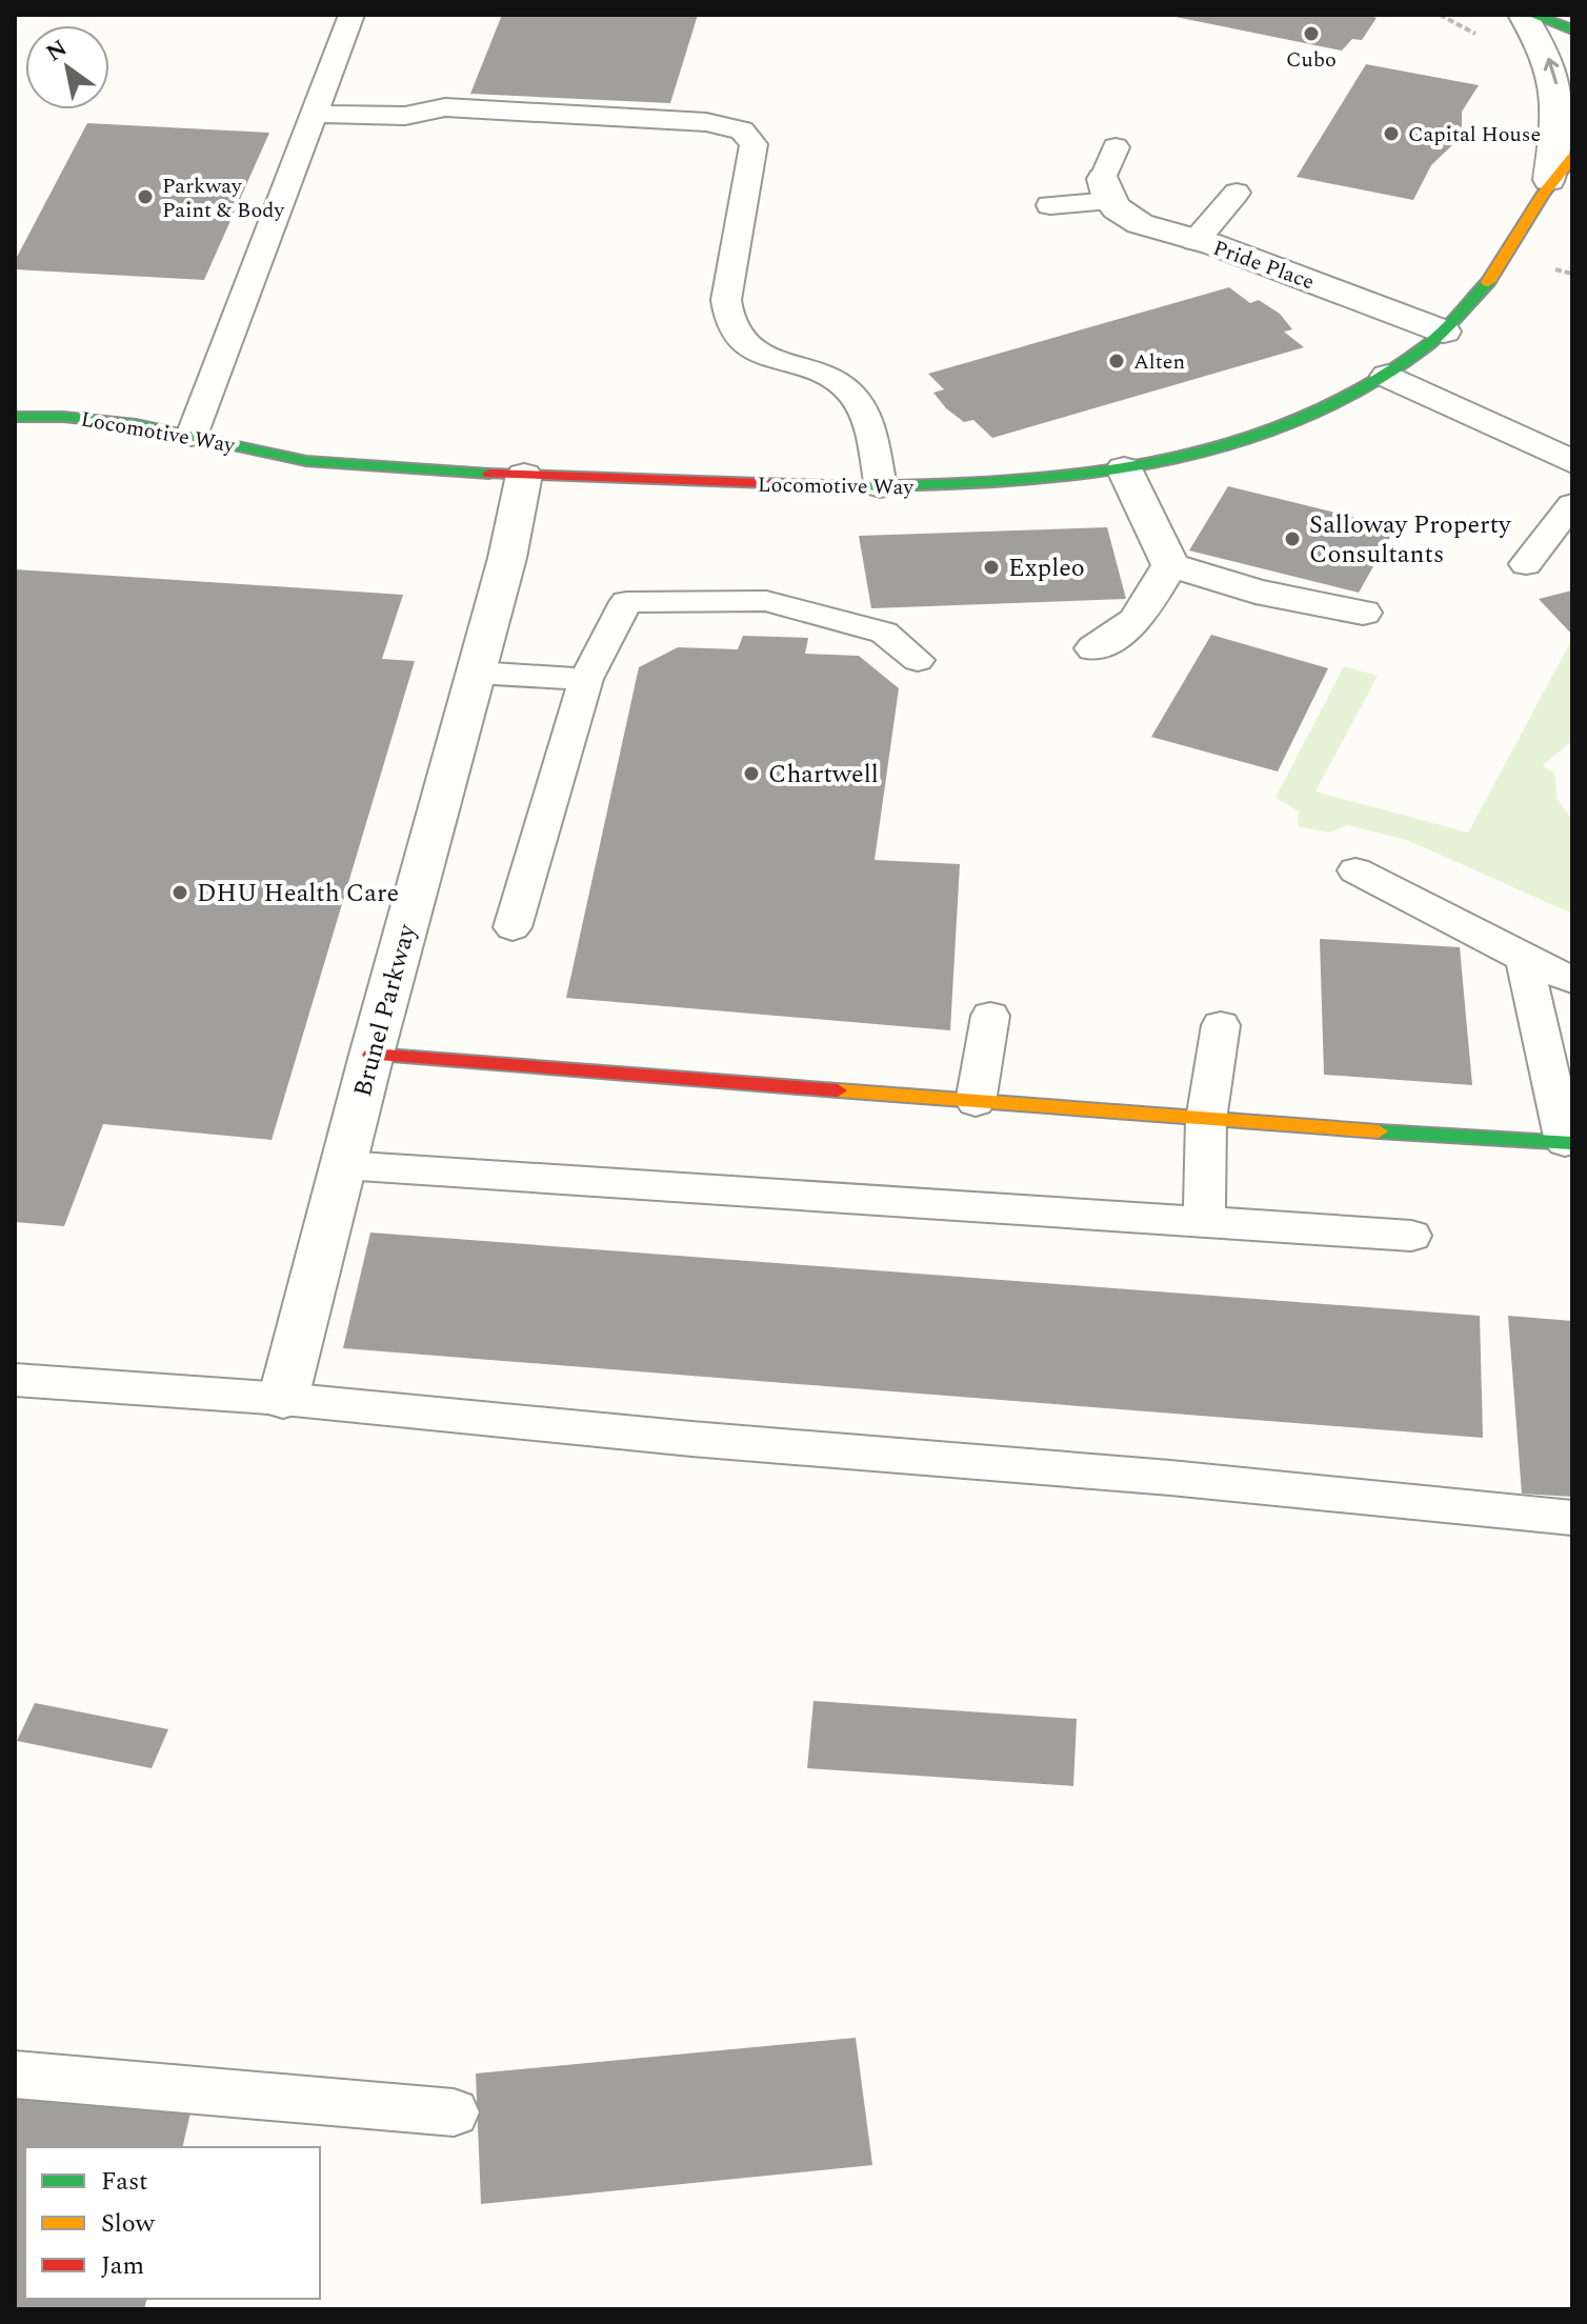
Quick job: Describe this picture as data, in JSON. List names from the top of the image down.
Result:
{
  "streets": {
    "street": ["Pride Place", "Locomotive Way", "Brunel Parkway"]
  },
  "crossings": [
    ["Pride Place", "Locomotive Way"],
    ["Locomotive Way", "Brunel Parkway"]
  ],
  "places": [
    "Cubo",
    "Capital House",
    "Parkway Paint & Body",
    "Alten",
    "Salloway Property Consultants",
    "Expleo",
    "Chartwell",
    "DHU Health Care"
  ],
  "legend": ["Fast", "Slow", "Jam"],
  "north": "top left"
}
